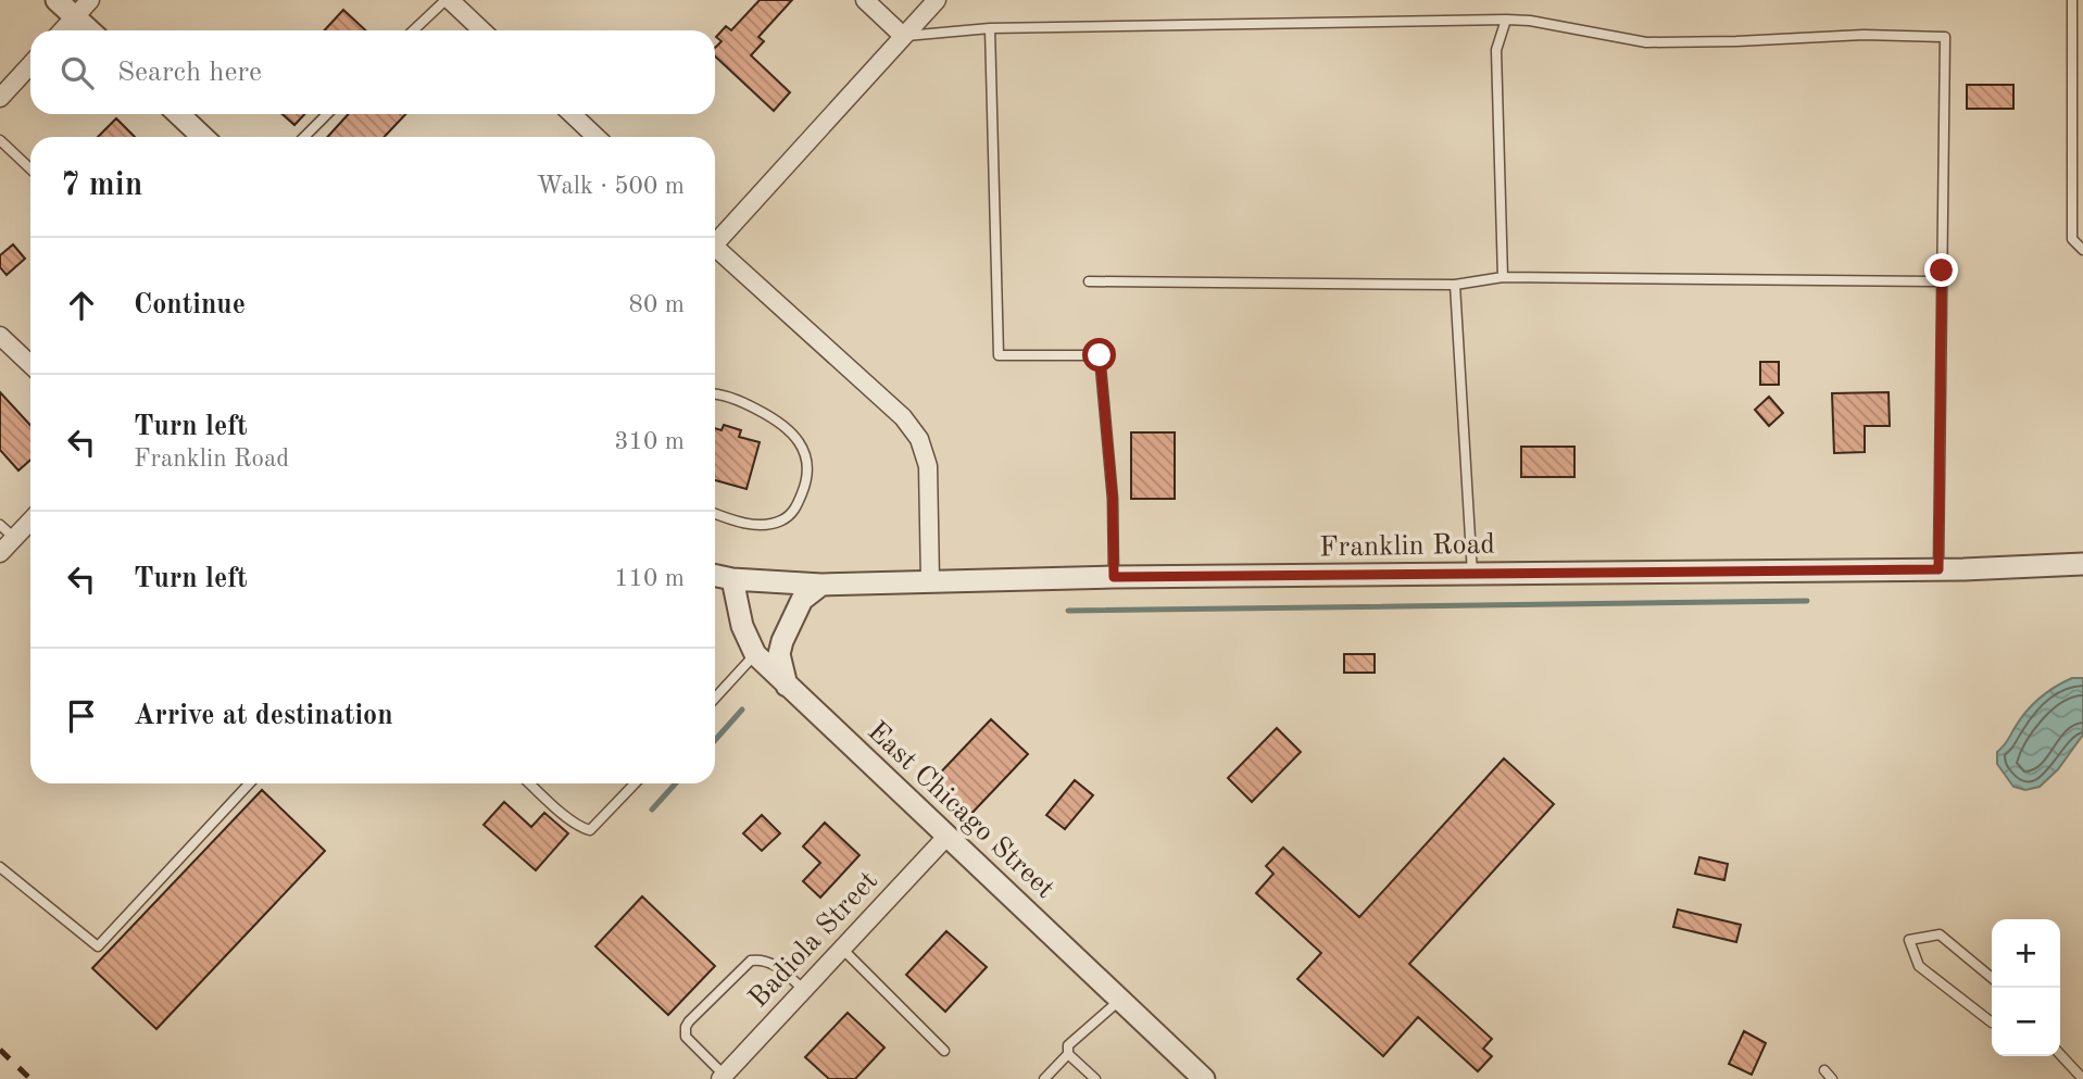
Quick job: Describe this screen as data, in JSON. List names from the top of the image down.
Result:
{
  "streets": {
    "street": ["Franklin Road", "East Chicago Street", "Badiola Street"]
  },
  "crossings": [
    ["Franklin Road", "East Chicago Street"],
    ["East Chicago Street", "Badiola Street"]
  ],
  "page": {
    "search": "Search here",
    "heading": ["7 min", "Walk · 500 m"],
    "list": [
      ["Continue", "80 m"],
      ["Turn left", "Franklin Road", "310 m"],
      ["Turn left", "110 m"],
      "Arrive at destination"
    ],
    "map_buttons": ["+", "−"]
  }
}
